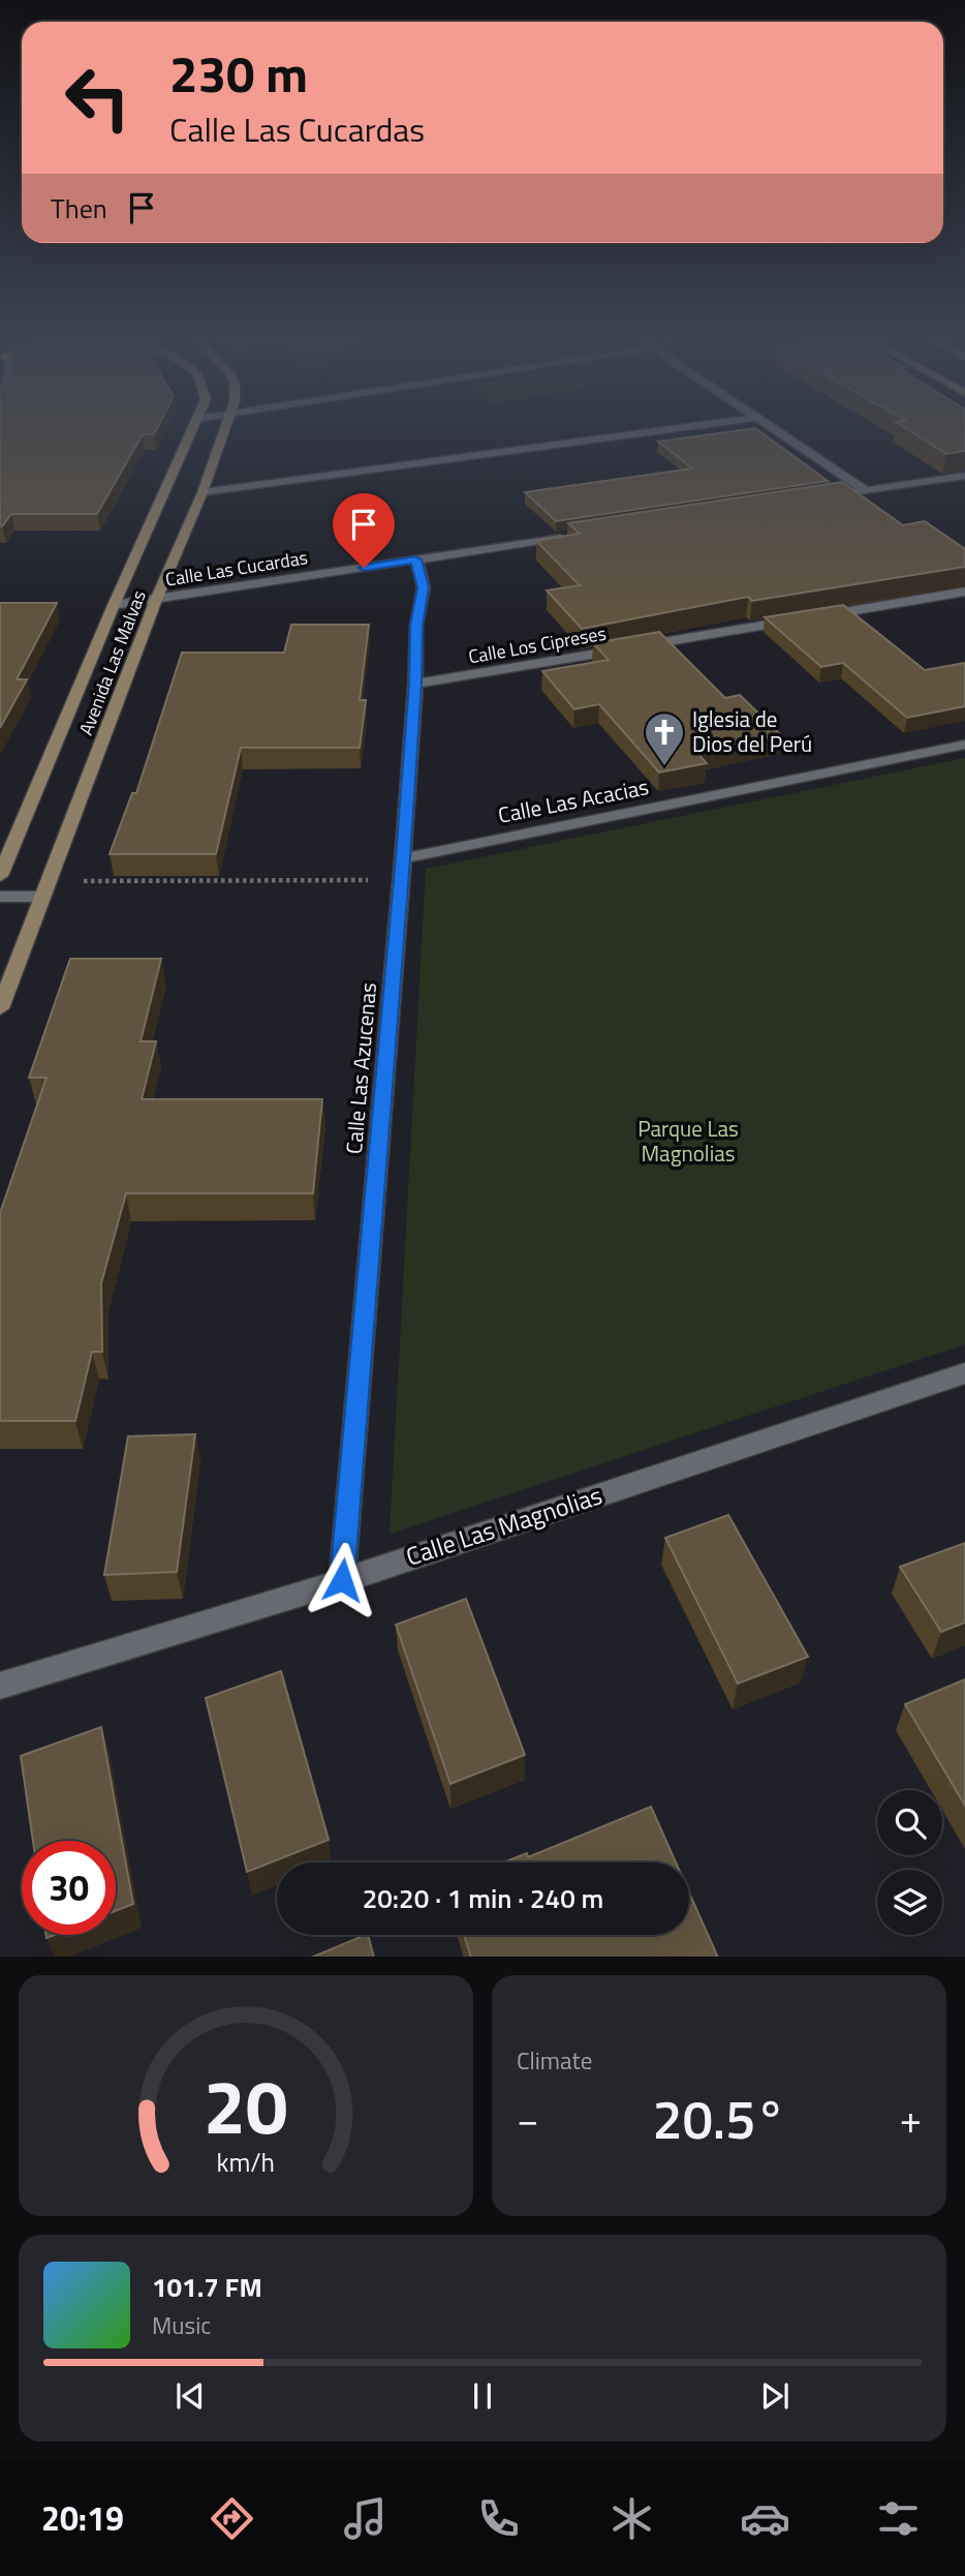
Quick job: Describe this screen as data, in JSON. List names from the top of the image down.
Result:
{
  "streets": {
    "street": [
      "Calle Las Cucardas",
      "Calle Los Cipreses",
      "Avenida Las Malvas",
      "Calle Las Acacias",
      "Calle Las Azucenas",
      "Calle Las Magnolias"
    ]
  },
  "crossings": [
    ["Calle Las Cucardas", "Avenida Las Malvas"],
    ["Calle Las Cucardas", "Calle Las Azucenas"],
    ["Calle Los Cipreses", "Calle Las Azucenas"],
    ["Calle Las Acacias", "Calle Las Azucenas"],
    ["Calle Las Azucenas", "Calle Las Magnolias"]
  ],
  "parks": ["Parque Las Magnolias"],
  "places": {
    "church": ["Iglesia de Dios del Perú"]
  },
  "page": {
    "turn": ["230 m", "Calle Las Cucardas"],
    "then": "Then",
    "limit": "30",
    "trip": "20:20 · 1 min · 240 m",
    "tile": "Climate",
    "heat": ["−", "20.5°", "+"],
    "song": ["101.7 FM", "Music"],
    "tabs": "20:19",
    "gauge": ["20", "km/h"]
  }
}
